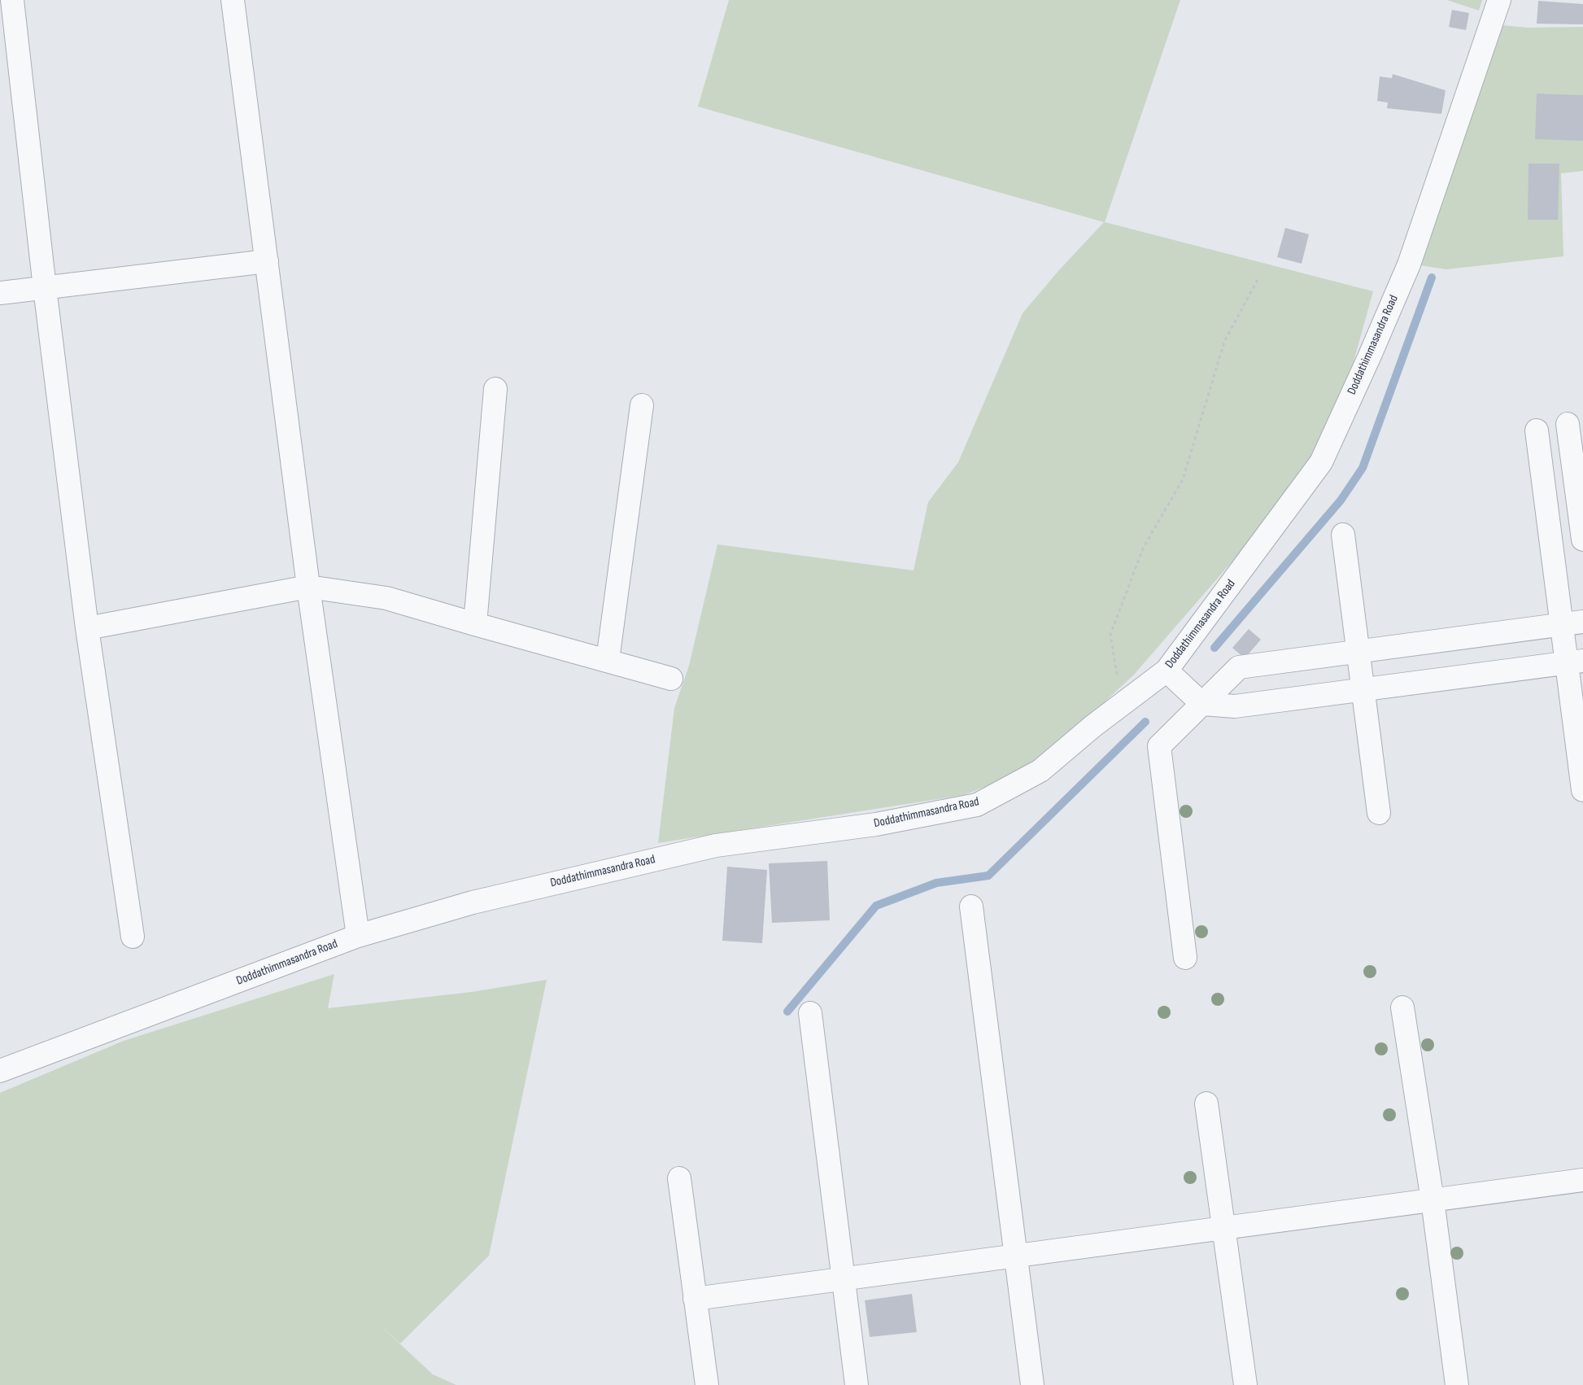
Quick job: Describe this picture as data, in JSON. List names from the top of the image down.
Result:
{
  "streets": {
    "street": ["Doddathimmasandra Road"]
  }
}
